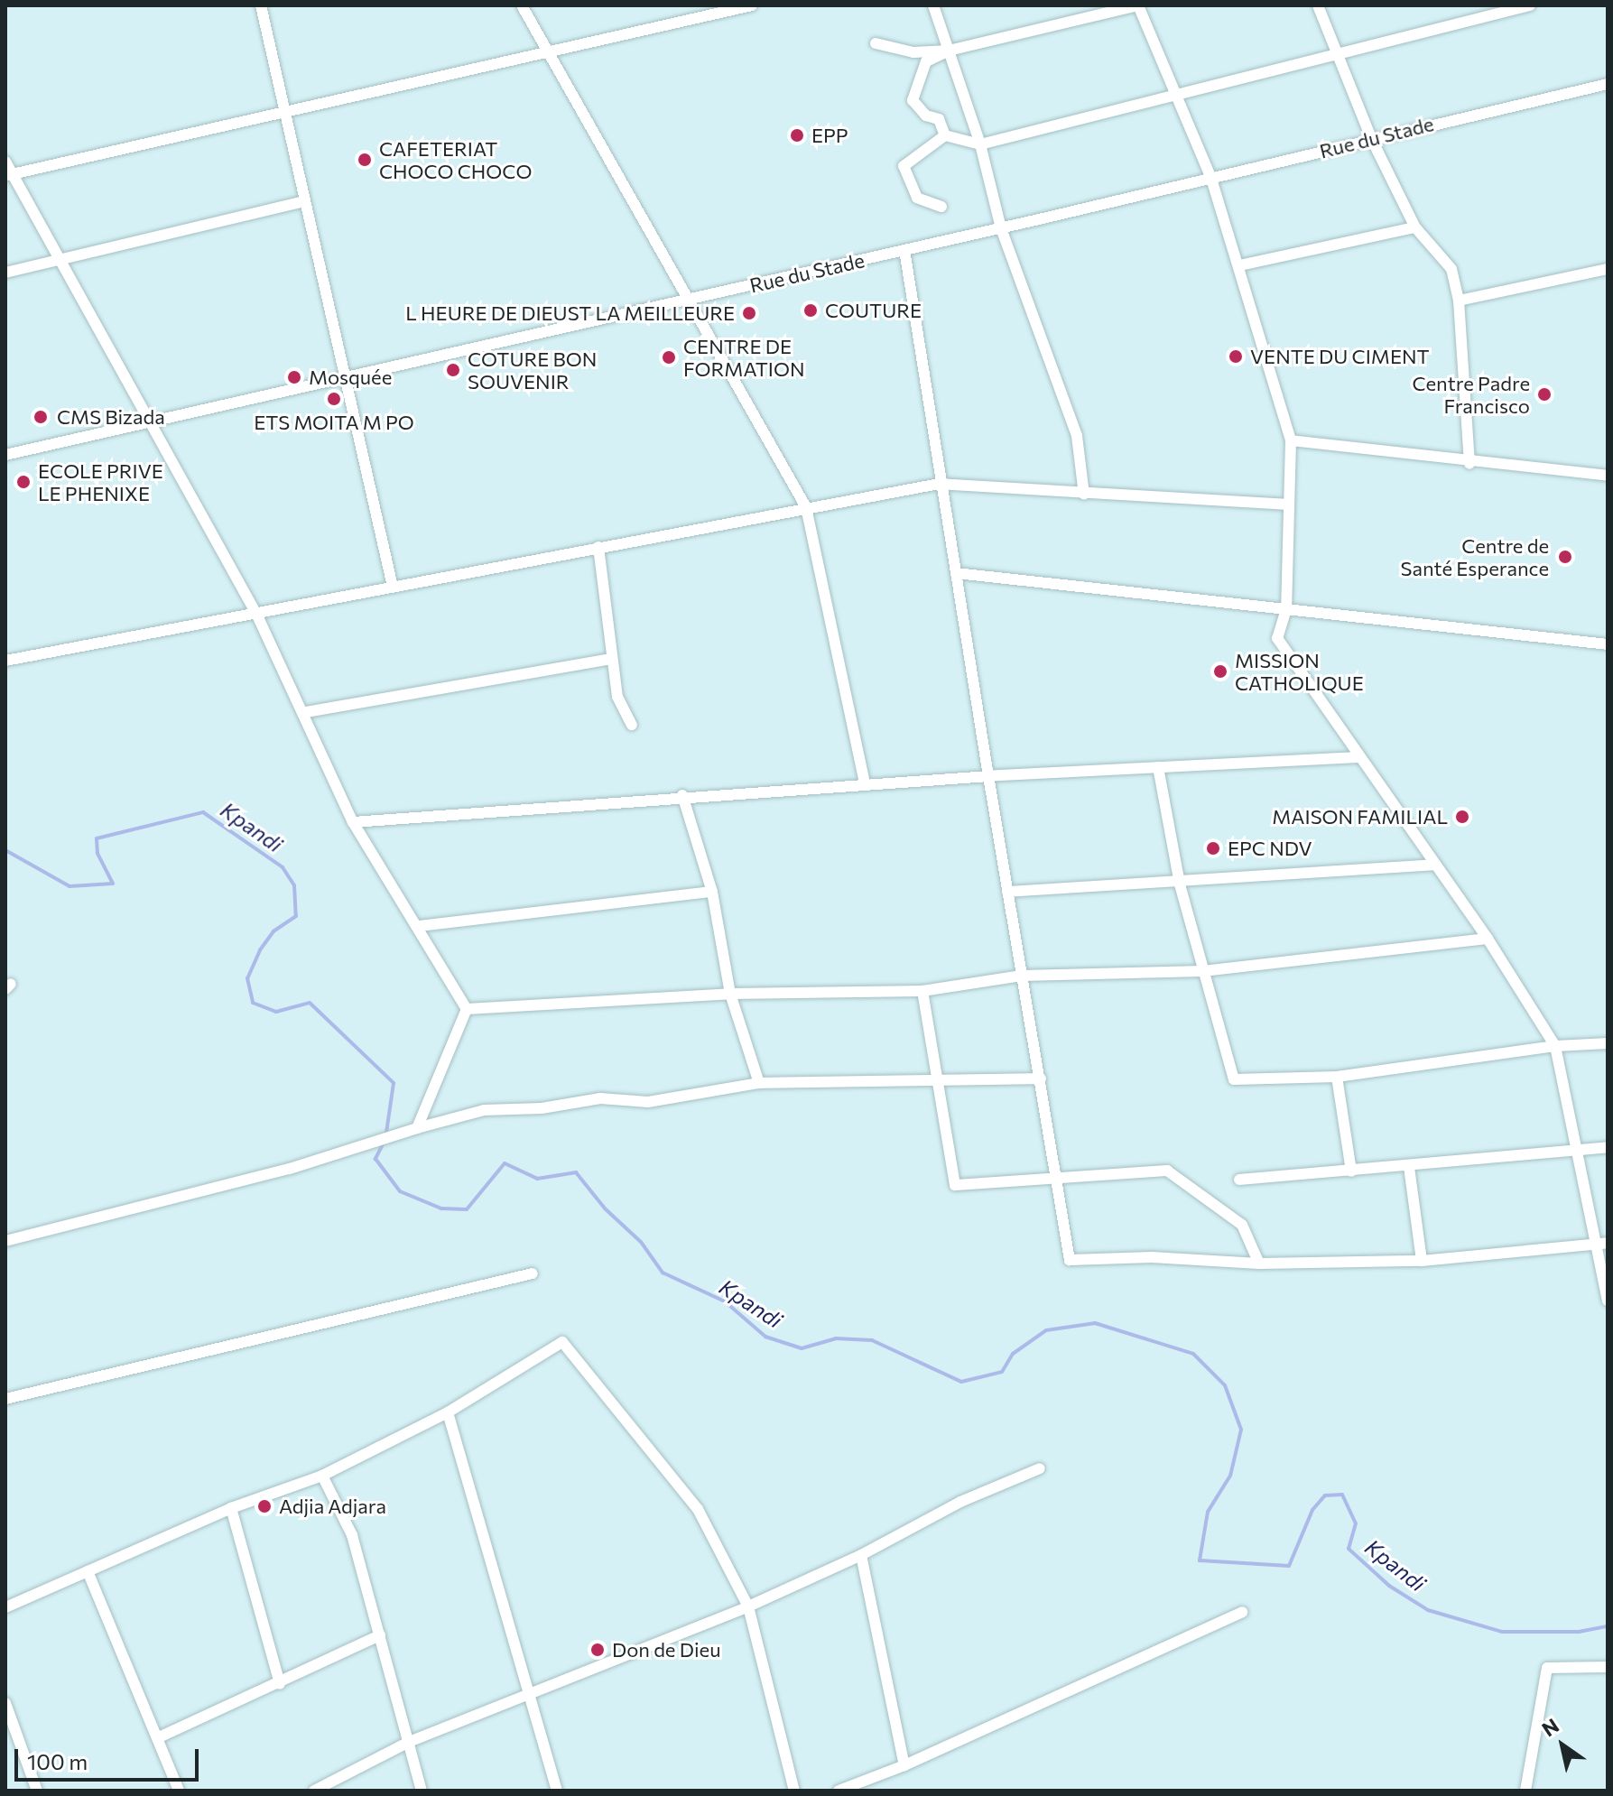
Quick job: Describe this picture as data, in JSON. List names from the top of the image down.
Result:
{
  "streets": {
    "street": ["Rue du Stade"]
  },
  "water": ["Kpandi"],
  "places": [
    "EPP",
    "CAFETERIAT CHOCO CHOCO",
    "COUTURE",
    "L HEURE DE DIEUST LA MEILLEURE",
    "VENTE DU CIMENT",
    "CENTRE DE FORMATION",
    "COTURE BON SOUVENIR",
    "Mosquée",
    "Centre Padre Francisco",
    "ETS MOITA M PO",
    "CMS Bizada",
    "ECOLE PRIVE LE PHENIXE",
    "Centre de Santé Esperance",
    "MISSION CATHOLIQUE",
    "MAISON FAMILIAL",
    "EPC NDV",
    "Adjia Adjara",
    "Don de Dieu"
  ],
  "scale_bar": "100 m",
  "north": "top left"
}
